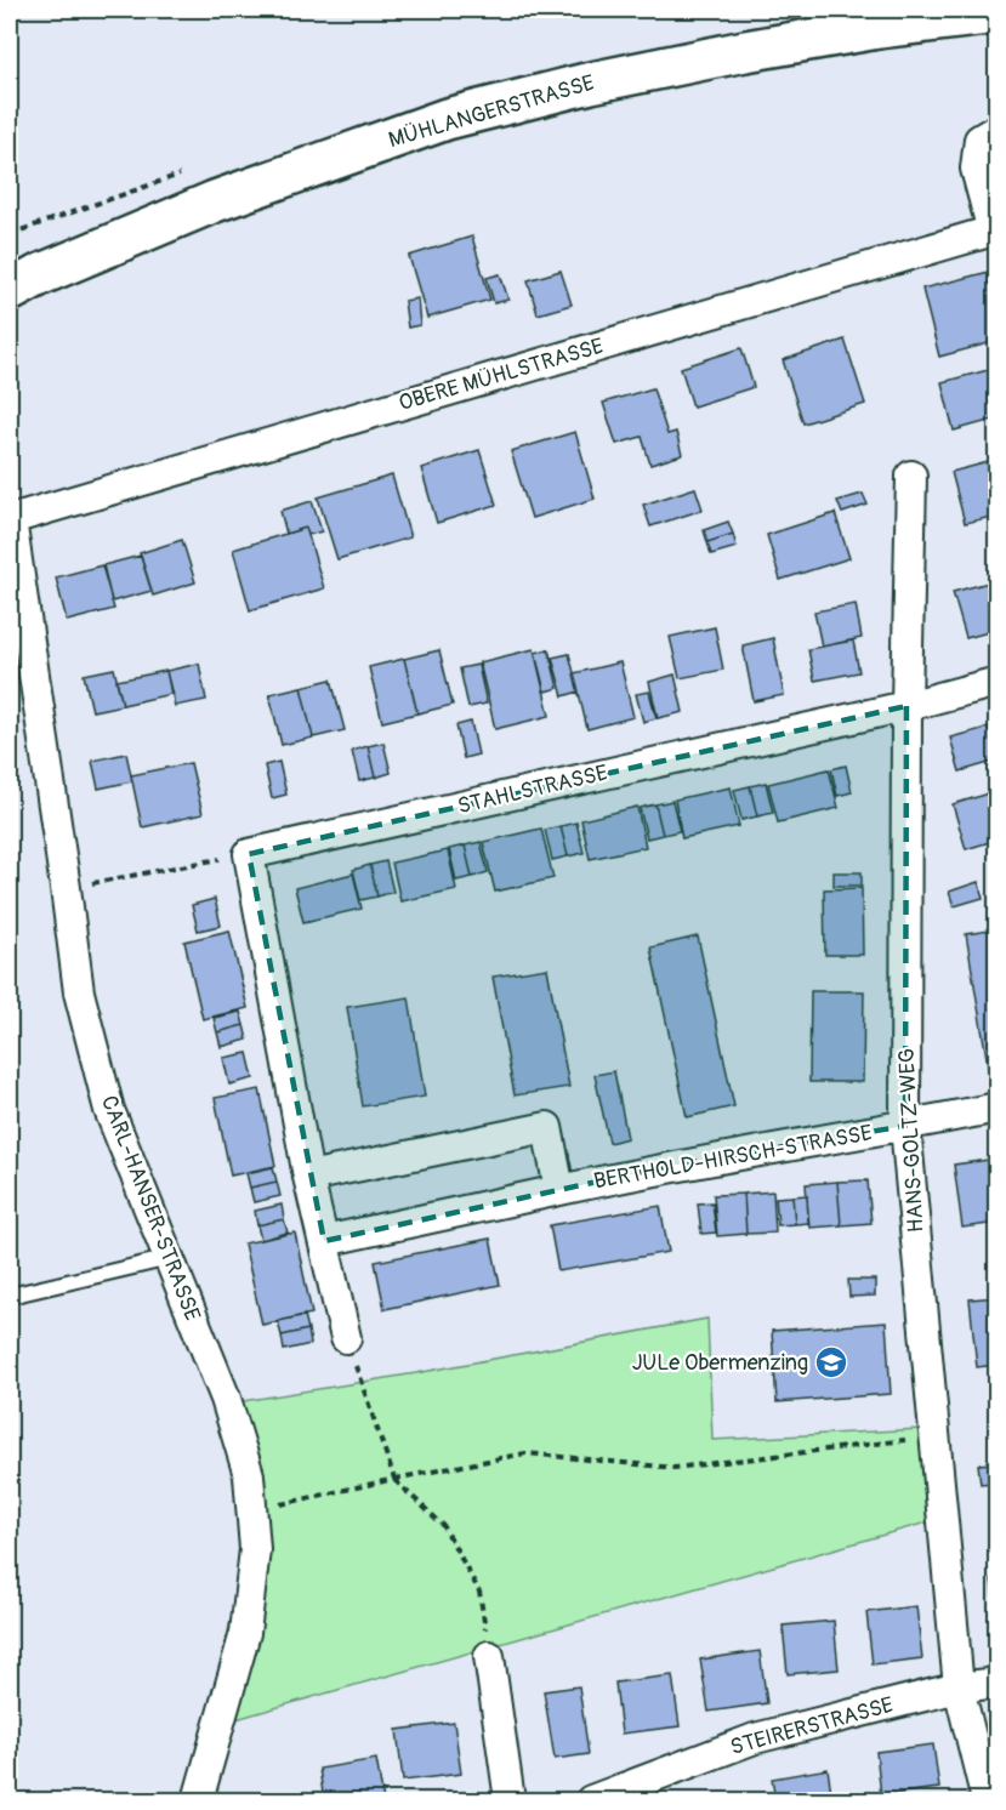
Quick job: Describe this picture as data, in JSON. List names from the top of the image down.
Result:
{
  "streets": {
    "main road": ["MÜHLANGERSTRASSE"],
    "street": [
      "OBERE MÜHLSTRASSE",
      "STAHLSTRASSE",
      "HANS-GOLTZ-WEG",
      "BERTHOLD-HIRSCH-STRASSE",
      "CARL-HANSER-STRASSE",
      "STEIRERSTRASSE"
    ]
  },
  "crossings": [
    ["OBERE MÜHLSTRASSE", "CARL-HANSER-STRASSE"],
    ["STAHLSTRASSE", "HANS-GOLTZ-WEG"],
    ["HANS-GOLTZ-WEG", "BERTHOLD-HIRSCH-STRASSE"],
    ["HANS-GOLTZ-WEG", "STEIRERSTRASSE"]
  ],
  "places": {
    "school or university": ["JULe Obermenzing"]
  }
}
